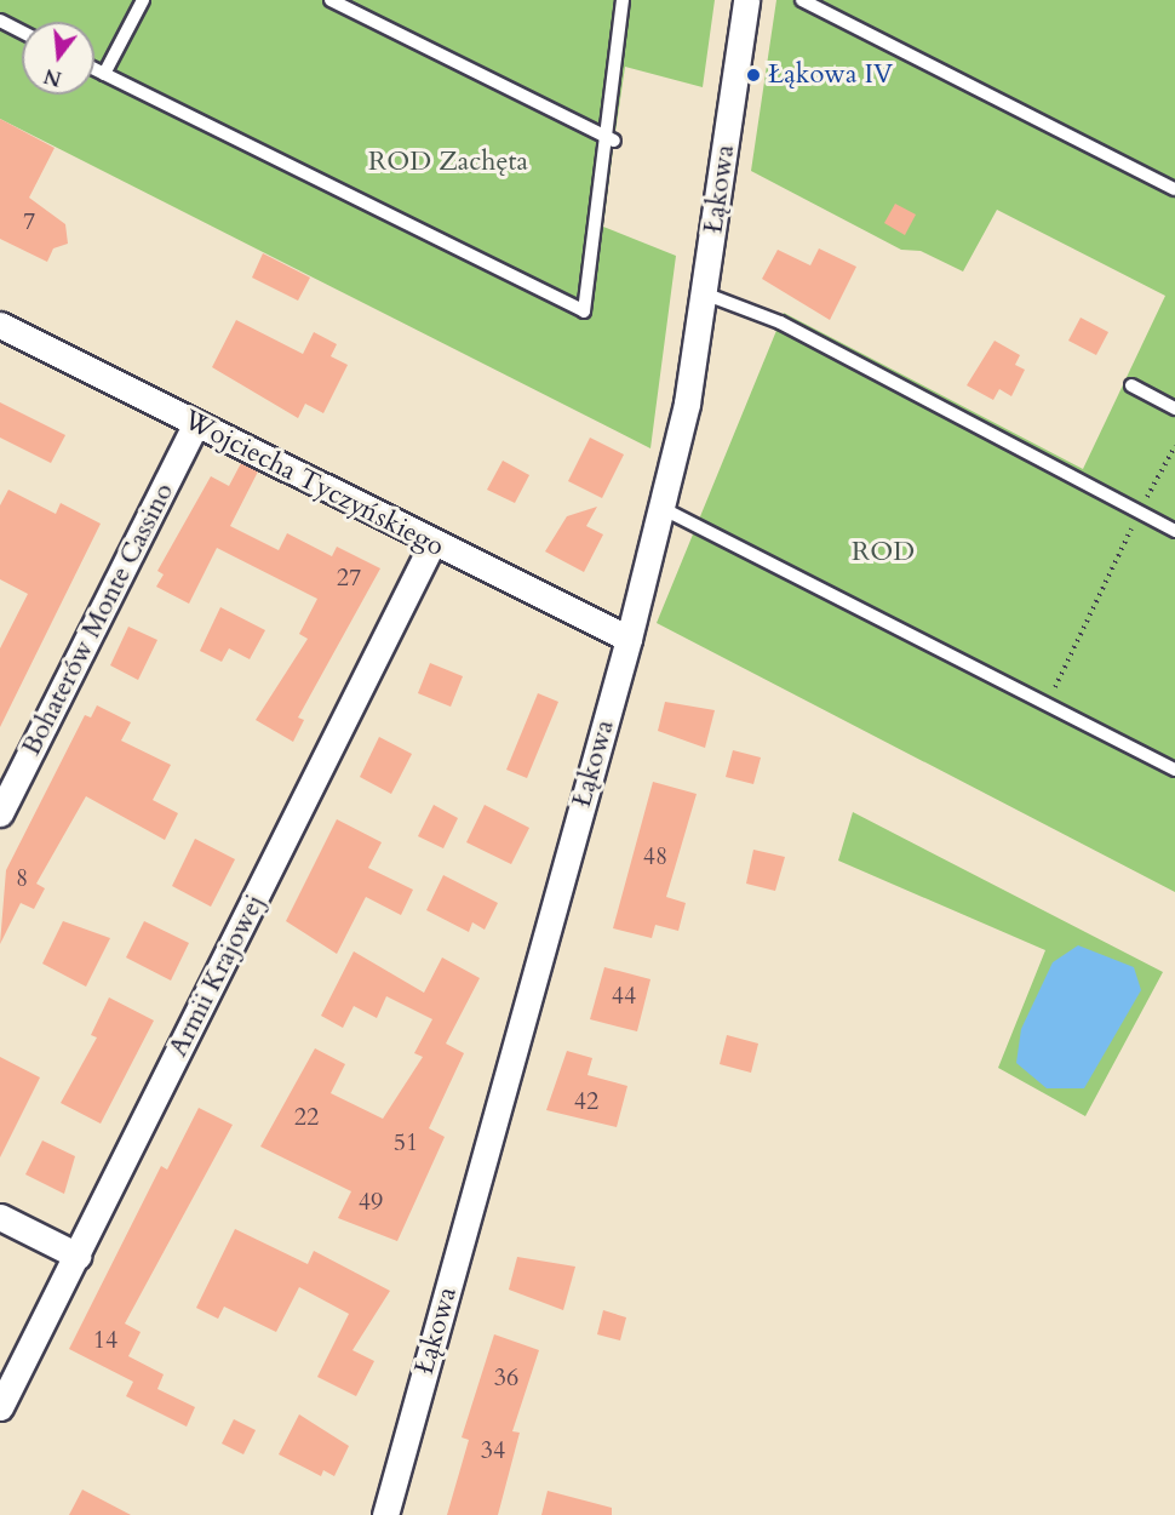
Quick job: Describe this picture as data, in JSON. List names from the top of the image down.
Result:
{
  "streets": {
    "street": [
      "Łąkowa",
      "Wojciecha Tyczyńskiego",
      "Bohaterów Monte Cassino",
      "Armii Krajowej"
    ]
  },
  "crossings": [
    ["Łąkowa", "Wojciecha Tyczyńskiego"],
    ["Wojciecha Tyczyńskiego", "Bohaterów Monte Cassino"],
    ["Wojciecha Tyczyńskiego", "Armii Krajowej"]
  ],
  "parks": ["ROD Zachęta", "ROD"],
  "places": ["Łąkowa IV"],
  "house_numbers": [
    "7",
    "27",
    "48",
    "8",
    "44",
    "42",
    "22",
    "51",
    "49",
    "14",
    "36",
    "34"
  ],
  "north": "bottom"
}
